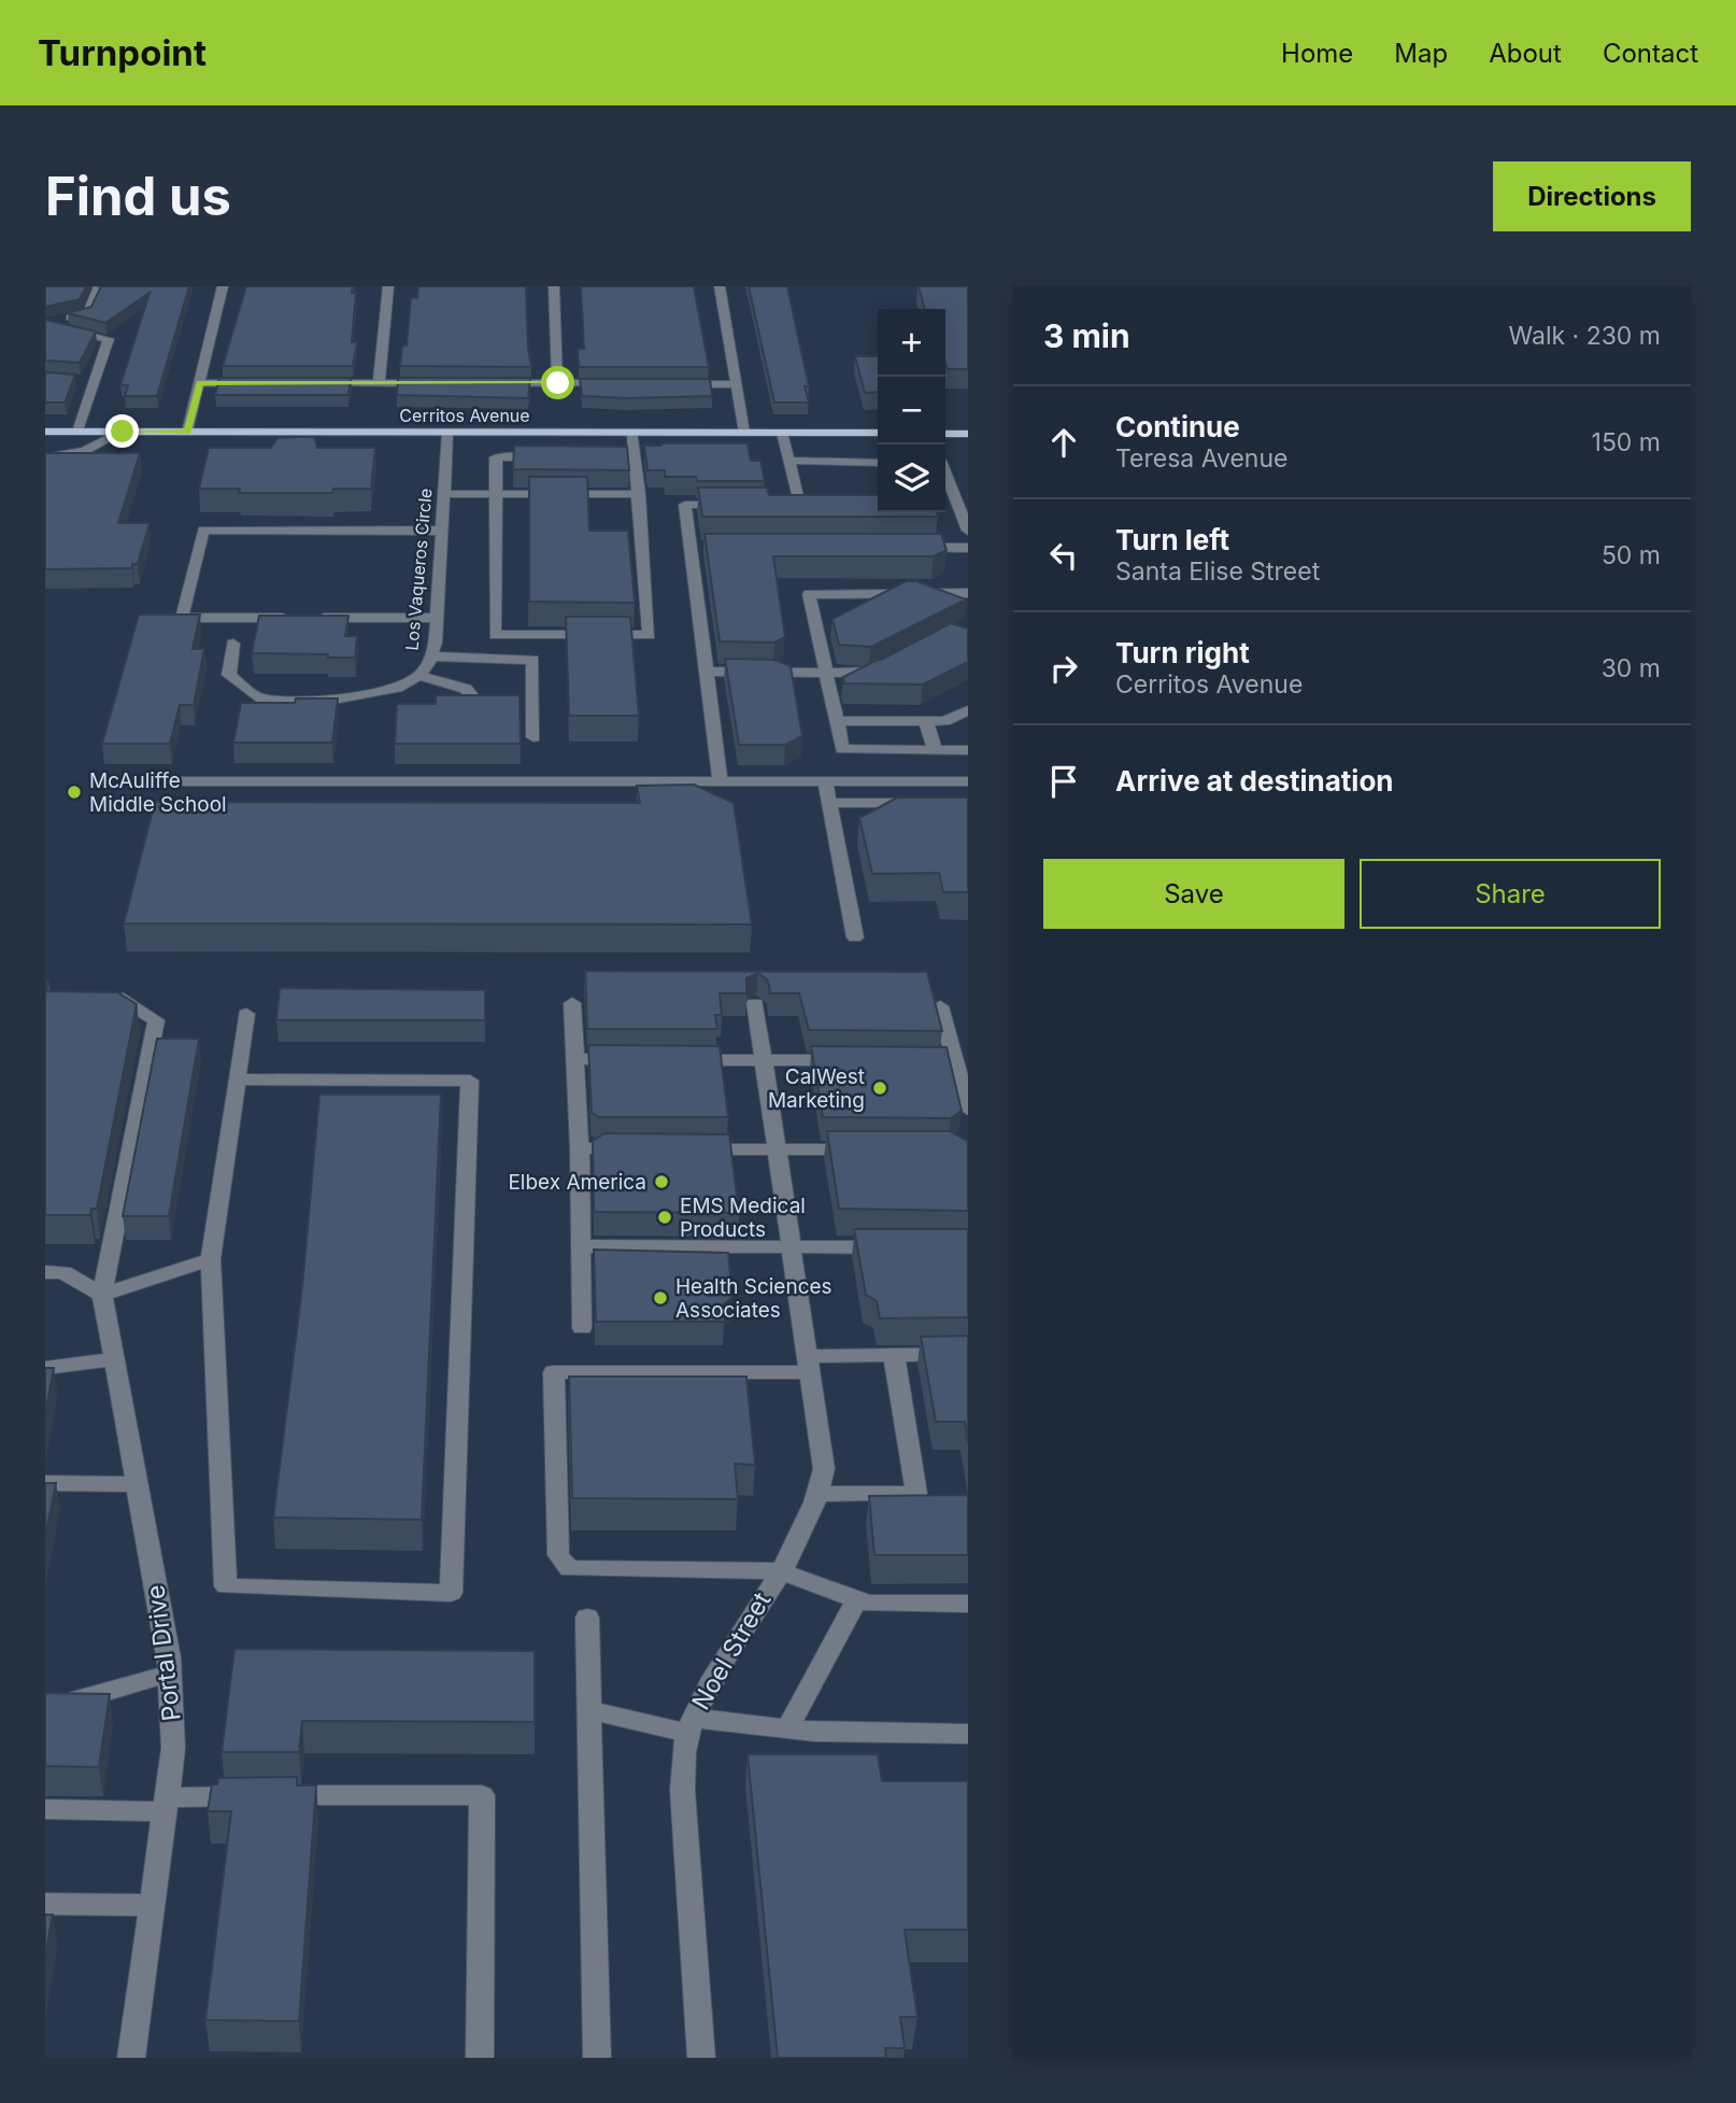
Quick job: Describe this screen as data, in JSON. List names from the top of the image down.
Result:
{
  "streets": {
    "main road": ["Cerritos Avenue"],
    "street": ["Los Vaqueros Circle", "Noel Street", "Portal Drive"]
  },
  "crossings": [
    ["Cerritos Avenue", "Los Vaqueros Circle"]
  ],
  "places": [
    "McAuliffe Middle School",
    "CalWest Marketing",
    "Elbex America",
    "EMS Medical Products",
    "Health Sciences Associates"
  ],
  "page": {
    "header": "Turnpoint",
    "nav": [
      "Home",
      "Map",
      "About",
      "Contact"
    ],
    "buttons": [
      "Directions",
      ["Save", "Share"]
    ],
    "title": "Find us",
    "heading": ["3 min", "Walk · 230 m"],
    "map_buttons": ["+", "−"],
    "list": [
      ["Continue", "Teresa Avenue", "150 m"],
      ["Turn left", "Santa Elise Street", "50 m"],
      ["Turn right", "Cerritos Avenue", "30 m"],
      "Arrive at destination"
    ]
  }
}
